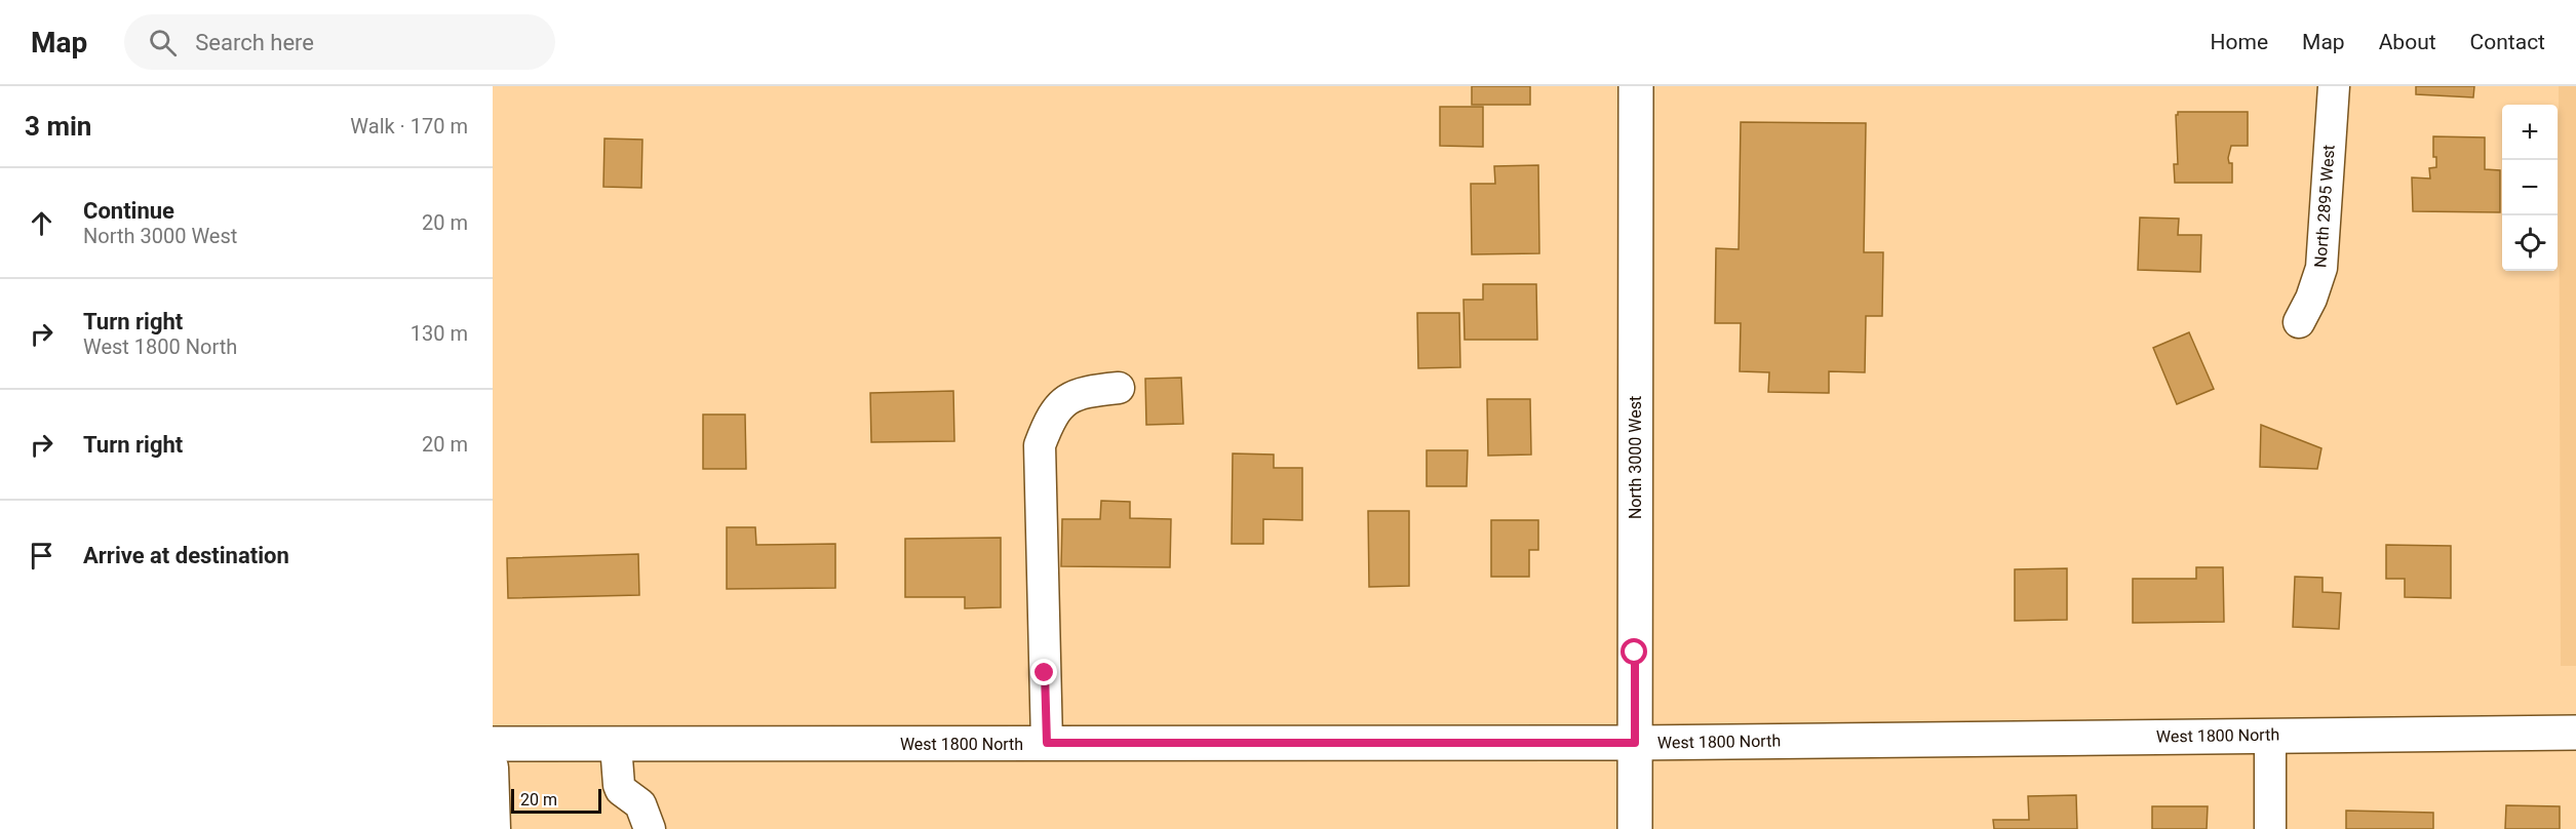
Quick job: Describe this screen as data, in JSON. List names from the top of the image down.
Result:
{
  "streets": {
    "main road": ["North 3000 West", "West 1800 North"],
    "street": ["North 2895 West"]
  },
  "crossings": [
    ["North 3000 West", "West 1800 North"]
  ],
  "scale_bar": "20 m",
  "page": {
    "header": "Map",
    "search": "Search here",
    "nav": [
      "Home",
      "Map",
      "About",
      "Contact"
    ],
    "heading": ["3 min", "Walk · 170 m"],
    "map_buttons": ["+", "−"],
    "list": [
      ["Continue", "North 3000 West", "20 m"],
      ["Turn right", "West 1800 North", "130 m"],
      ["Turn right", "20 m"],
      "Arrive at destination"
    ],
    "scale": "20 m"
  }
}
